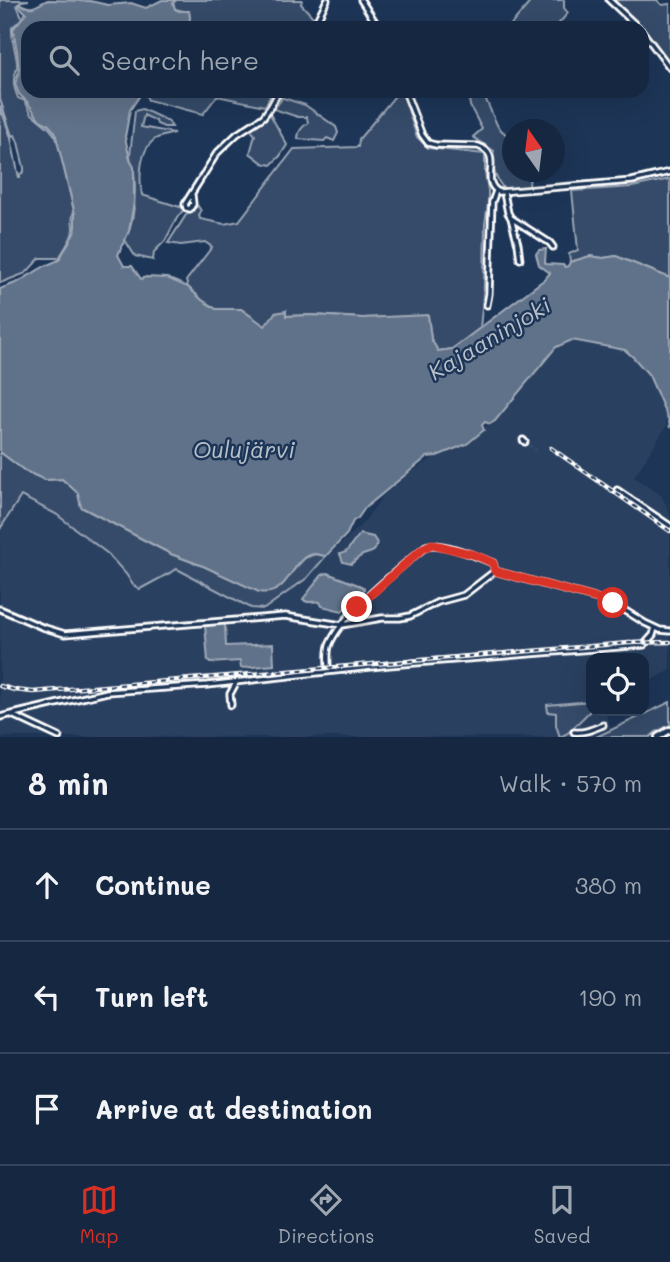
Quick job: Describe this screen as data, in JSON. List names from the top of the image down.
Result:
{
  "water": ["Kajaaninjoki", "Oulujärvi"],
  "north": "top",
  "page": {
    "search": "Search here",
    "heading": ["8 min", "Walk · 570 m"],
    "list": [
      ["Continue", "380 m"],
      ["Turn left", "190 m"],
      "Arrive at destination"
    ],
    "nav": ["Map", "Directions", "Saved"]
  }
}
